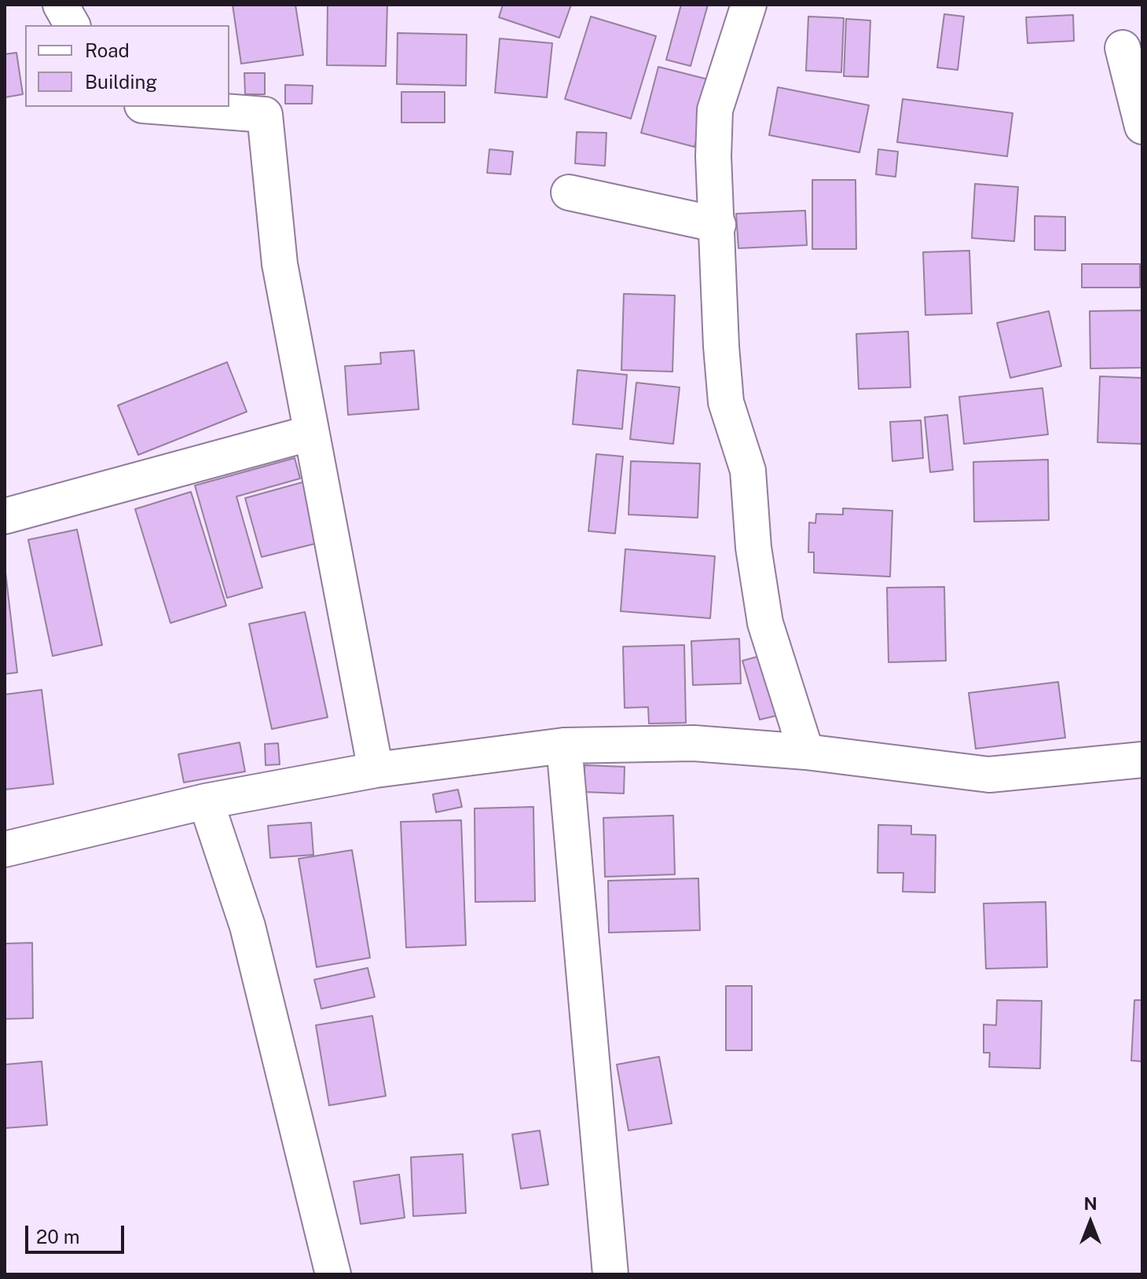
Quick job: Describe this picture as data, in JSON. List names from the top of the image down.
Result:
{
  "legend": ["Road", "Building"],
  "scale_bar": "20 m",
  "north": "top"
}
